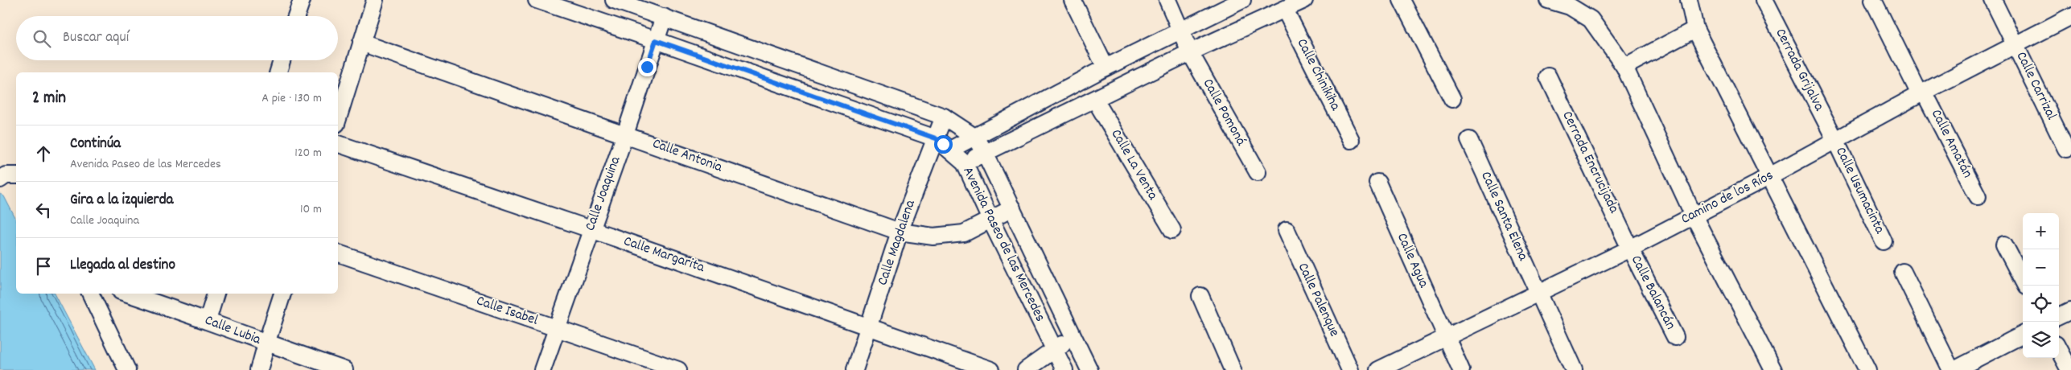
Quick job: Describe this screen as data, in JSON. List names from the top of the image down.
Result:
{
  "streets": {
    "street": [
      "Cerrada Grijalva",
      "Calle Chinikiha",
      "Calle Carrizal",
      "Calle Pomoná",
      "Calle Amatán",
      "Calle Antonia",
      "Cerrada Encrucijada",
      "Calle La Venta",
      "Calle Usumacinta",
      "Calle Joaquina",
      "Camino de los Ríos",
      "Calle Santa Elena",
      "Calle Magdalena",
      "Avenida Paseo de las Mercedes",
      "Calle Margarita",
      "Calle Agua",
      "Calle Balancán",
      "Calle Palenque",
      "Calle Isabel",
      "Calle Lubia"
    ]
  },
  "crossings": [
    ["Cerrada Grijalva", "Calle Usumacinta"],
    ["Cerrada Grijalva", "Camino de los Ríos"],
    ["Calle Carrizal", "Camino de los Ríos"],
    ["Calle Amatán", "Camino de los Ríos"],
    ["Calle Antonia", "Calle Joaquina"],
    ["Calle Antonia", "Calle Magdalena"],
    ["Calle Antonia", "Avenida Paseo de las Mercedes"],
    ["Cerrada Encrucijada", "Camino de los Ríos"],
    ["Cerrada Encrucijada", "Calle Balancán"],
    ["Calle Usumacinta", "Camino de los Ríos"],
    ["Calle Joaquina", "Avenida Paseo de las Mercedes"],
    ["Calle Joaquina", "Calle Margarita"],
    ["Calle Joaquina", "Calle Isabel"],
    ["Camino de los Ríos", "Calle Santa Elena"],
    ["Camino de los Ríos", "Calle Agua"],
    ["Camino de los Ríos", "Calle Balancán"],
    ["Calle Magdalena", "Avenida Paseo de las Mercedes"],
    ["Calle Magdalena", "Calle Margarita"]
  ],
  "page": {
    "search": "Buscar aquí",
    "heading": ["2 min", "A pie · 130 m"],
    "list": [
      ["Continúa", "Avenida Paseo de las Mercedes", "120 m"],
      ["Gira a la izquierda", "Calle Joaquina", "10 m"],
      "Llegada al destino"
    ],
    "map_buttons": ["+", "−"]
  }
}
